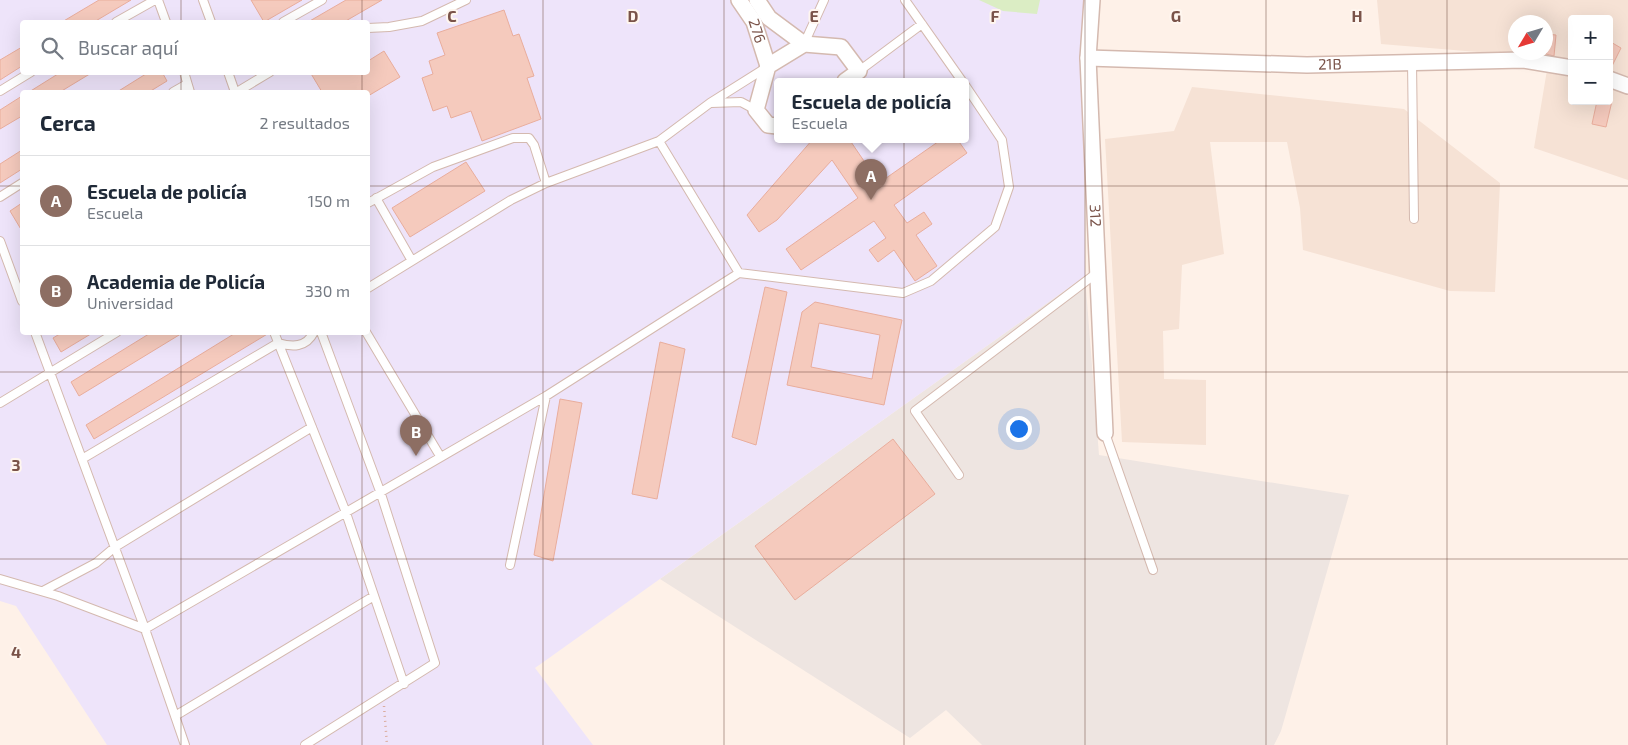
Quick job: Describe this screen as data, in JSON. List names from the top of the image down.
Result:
{
  "streets": {
    "street": ["276", "21B", "312"]
  },
  "crossings": [
    ["21B", "312"]
  ],
  "north": "bottom left",
  "page": {
    "map_buttons": ["+", "−"],
    "search": "Buscar aquí",
    "popup": ["Escuela de policía", "Escuela"],
    "heading": ["Cerca", "2 resultados"],
    "list": [
      {
        "mark": "A",
        "name": "Escuela de policía",
        "note": "Escuela",
        "value": "150 m"
      },
      {
        "mark": "B",
        "name": "Academia de Policía",
        "note": "Universidad",
        "value": "330 m"
      }
    ],
    "pins": ["A", "B"]
  },
  "grid": {
    "columns": [
      "C",
      "D",
      "E",
      "F",
      "G",
      "H"
    ],
    "rows": ["3", "4"]
  }
}
